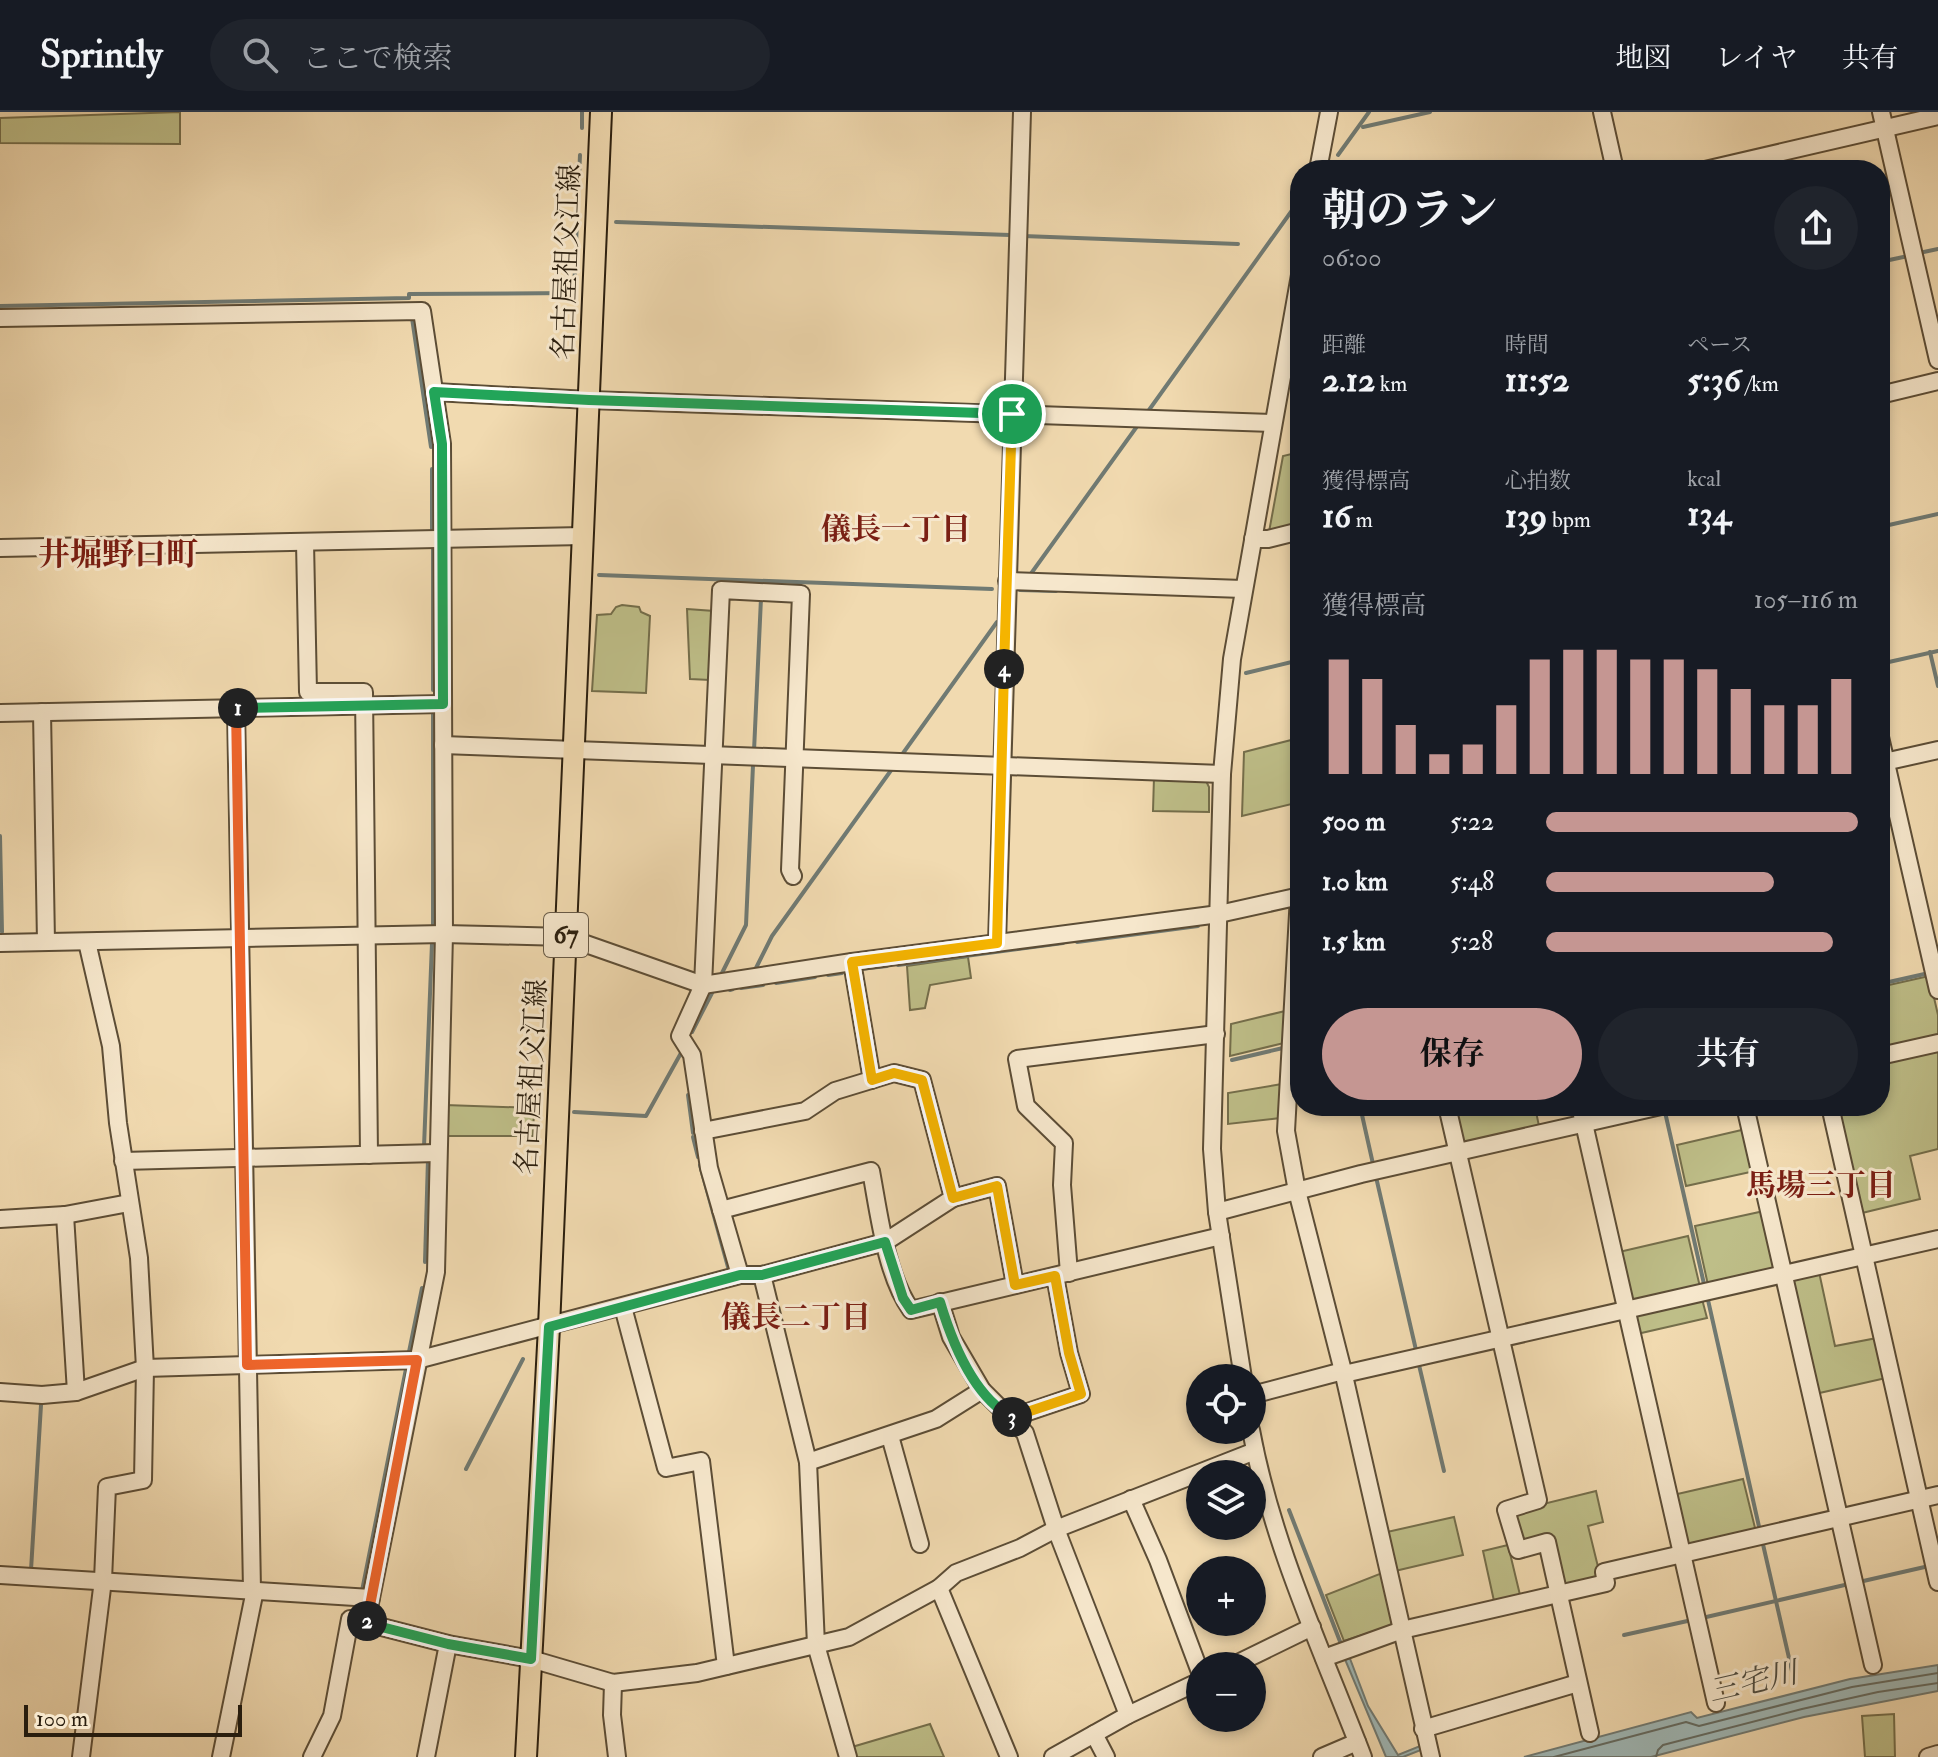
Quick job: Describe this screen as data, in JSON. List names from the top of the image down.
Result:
{
  "streets": {
    "main road": ["名古屋祖父江線", "67"]
  },
  "districts": [
    "儀長一丁目",
    "井堀野口町",
    "馬場三丁目",
    "儀長二丁目"
  ],
  "water": ["三宅川"],
  "scale_bar": "100 m",
  "page": {
    "header": "Sprintly",
    "search": "ここで検索",
    "nav": ["地図", "レイヤ", "共有"],
    "heading": ["朝のラン", "06:00"],
    "stats": [
      ["距離", "2.12 km"],
      ["時間", "11:52"],
      ["ペース", "5:36 /km"],
      ["獲得標高", "16 m"],
      ["心拍数", "139 bpm"],
      ["kcal", "134"]
    ],
    "chart": ["獲得標高", "105–116 m"],
    "pins": [
      "4",
      "1",
      "3",
      "2"
    ],
    "list": [
      {
        "name": "500 m",
        "note": "5:22"
      },
      {
        "name": "1.0 km",
        "note": "5:48"
      },
      {
        "name": "1.5 km",
        "note": "5:28"
      }
    ],
    "buttons": ["保存", "共有"],
    "map_buttons": ["+", "−"],
    "scale": "100 m"
  }
}
